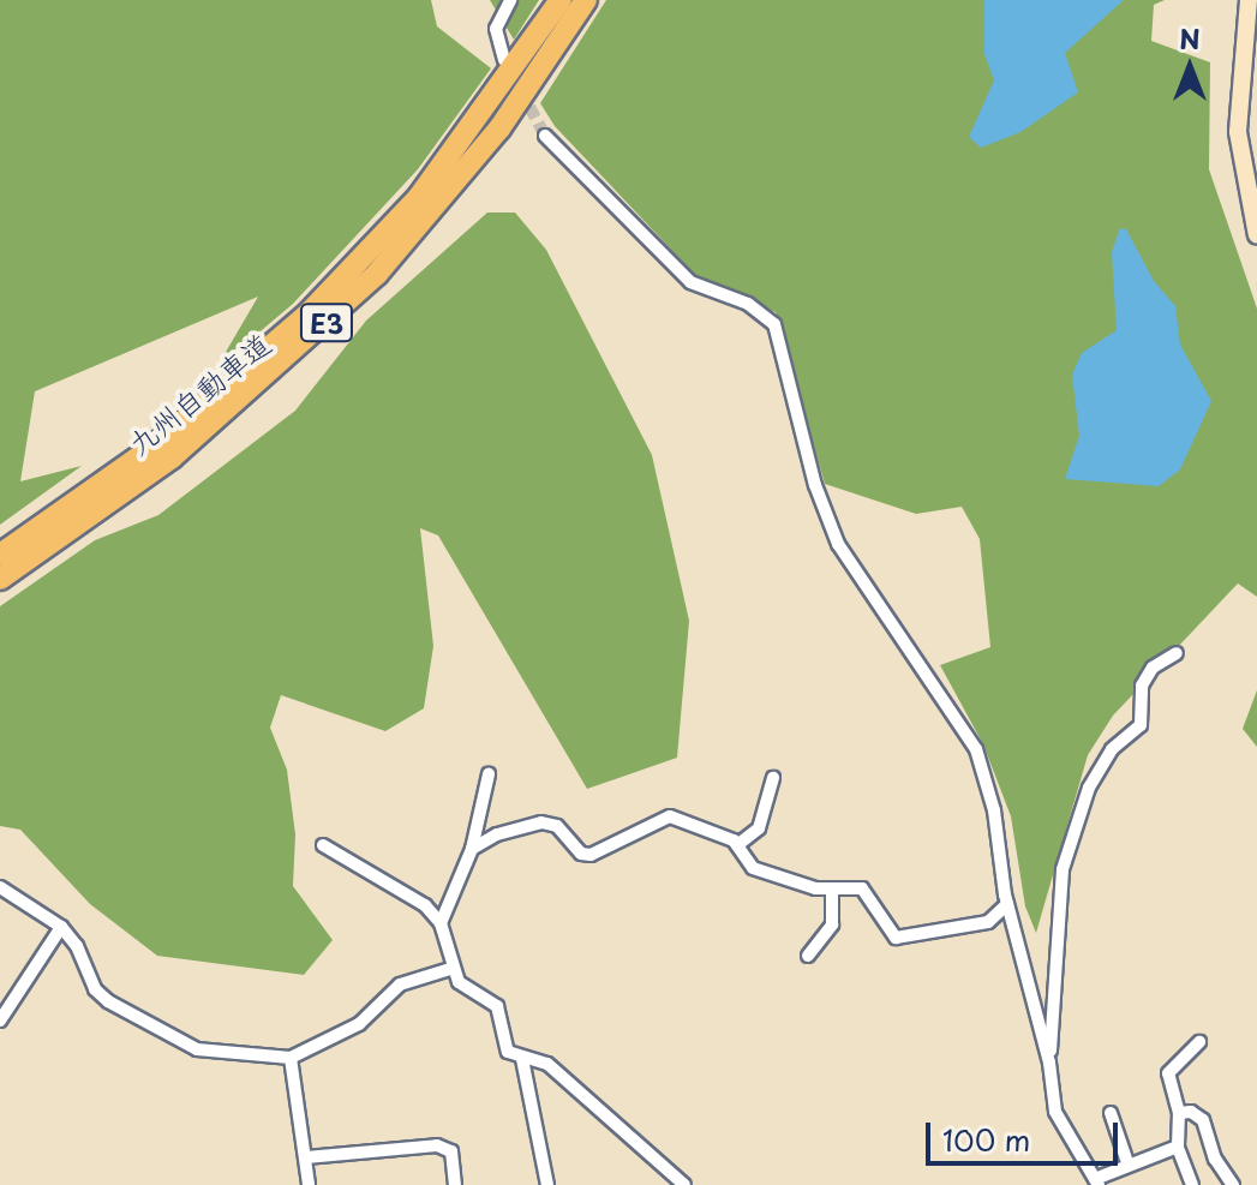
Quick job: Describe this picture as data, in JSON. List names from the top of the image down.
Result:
{
  "streets": {
    "highway": ["E3", "九州自動車道"]
  },
  "scale_bar": "100 m",
  "north": "top"
}
